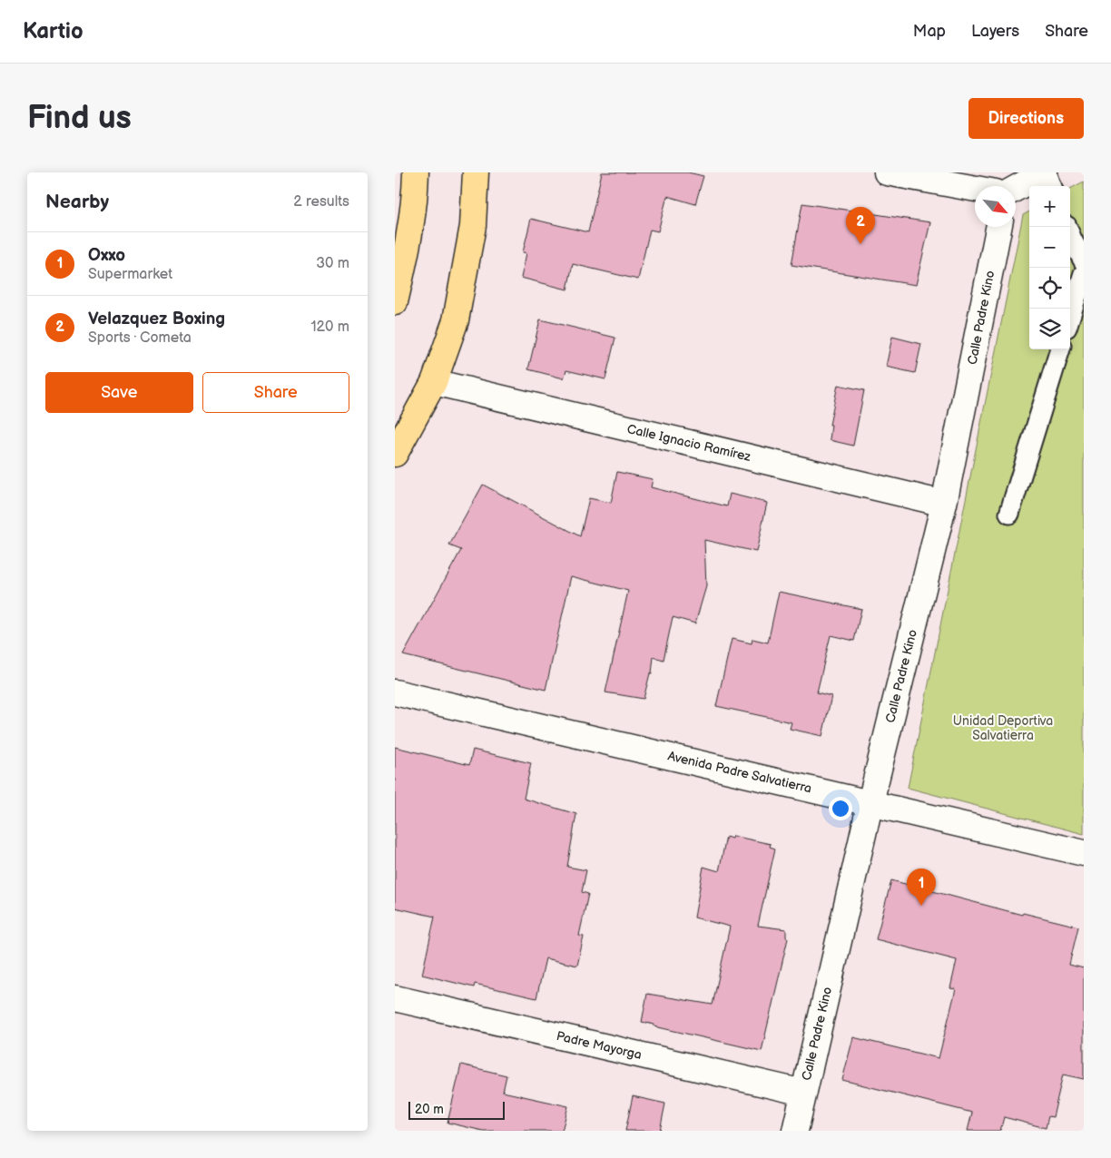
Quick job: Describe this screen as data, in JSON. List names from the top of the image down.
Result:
{
  "streets": {
    "street": [
      "Calle Padre Kino",
      "Calle Ignacio Ramírez",
      "Avenida Padre Salvatierra",
      "Padre Mayorga"
    ]
  },
  "crossings": [
    ["Calle Padre Kino", "Calle Ignacio Ramírez"],
    ["Calle Padre Kino", "Avenida Padre Salvatierra"],
    ["Calle Padre Kino", "Padre Mayorga"]
  ],
  "parks": ["Unidad Deportiva Salvatierra"],
  "scale_bar": "20 m",
  "north": "bottom right",
  "page": {
    "header": "Kartio",
    "nav": ["Map", "Layers", "Share"],
    "buttons": [
      "Directions",
      ["Save", "Share"]
    ],
    "title": "Find us",
    "heading": ["Nearby", "2 results"],
    "map_buttons": ["+", "−"],
    "pins": ["2", "1"],
    "list": [
      {
        "mark": "1",
        "name": "Oxxo",
        "note": "Supermarket",
        "value": "30 m"
      },
      {
        "mark": "2",
        "name": "Velazquez Boxing",
        "note": "Sports · Cometa",
        "value": "120 m"
      }
    ],
    "scale": "20 m"
  }
}
